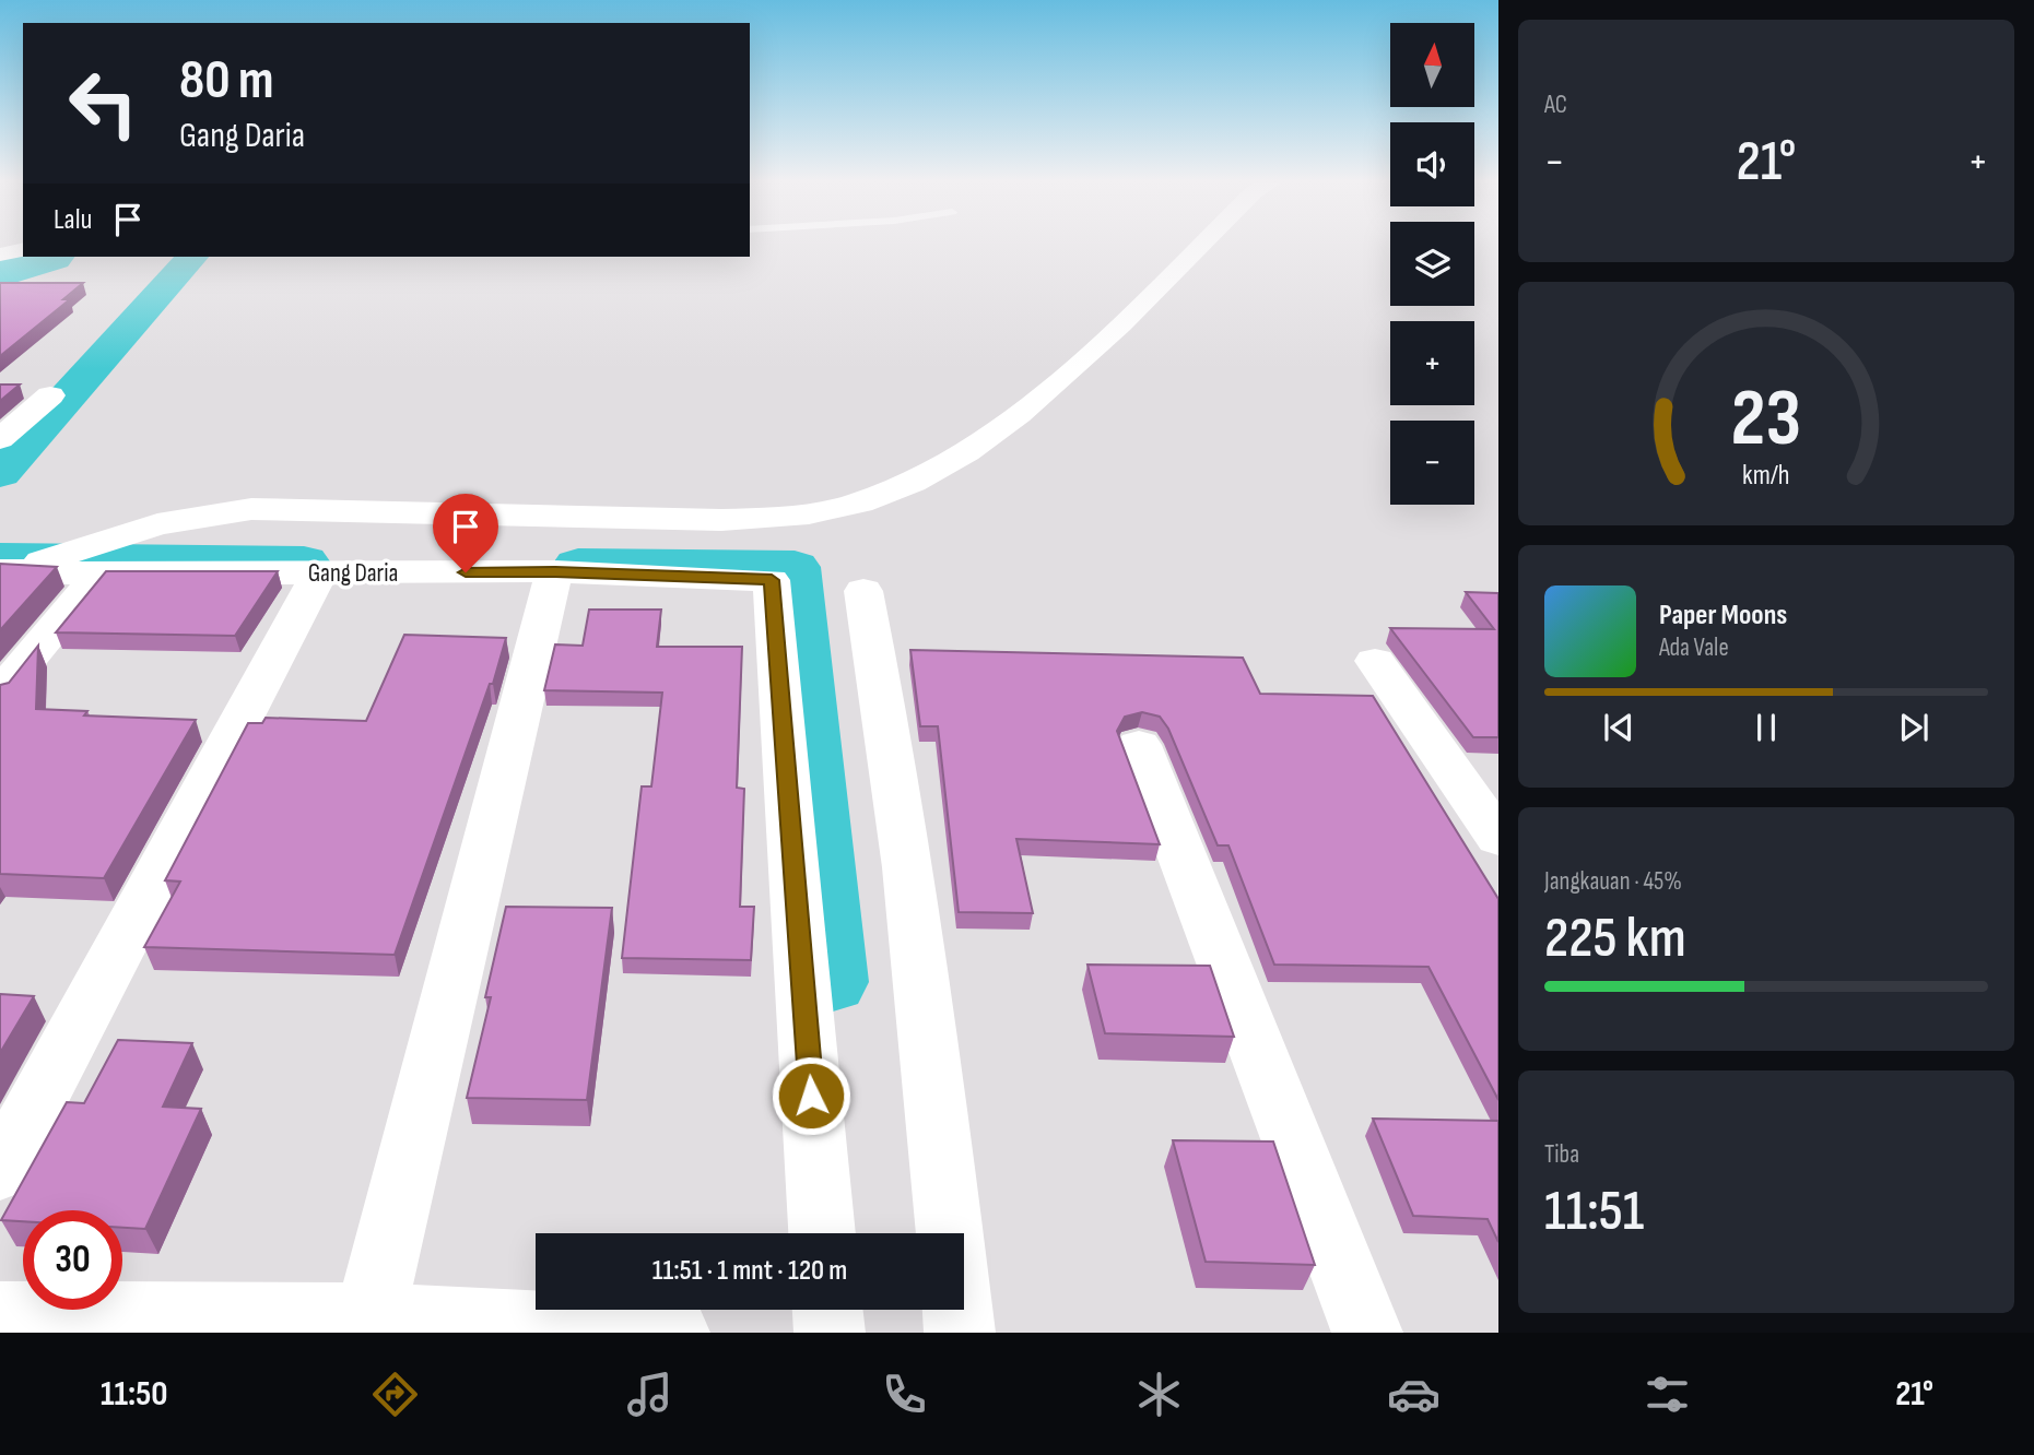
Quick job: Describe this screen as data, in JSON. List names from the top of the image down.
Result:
{
  "streets": {
    "street": ["Gang Daria"]
  },
  "north": "top",
  "page": {
    "tile": [
      "AC",
      ["Jangkauan · 45%", "225 km"],
      ["Tiba", "11:51"]
    ],
    "map_buttons": ["+", "−"],
    "turn": ["80 m", "Gang Daria"],
    "heat": ["−", "21°", "+"],
    "then": "Lalu",
    "song": ["Paper Moons", "Ada Vale"],
    "limit": "30",
    "trip": "11:51 · 1 mnt · 120 m",
    "tabs": ["11:50", "21°"],
    "gauge": ["23", "km/h"]
  }
}
